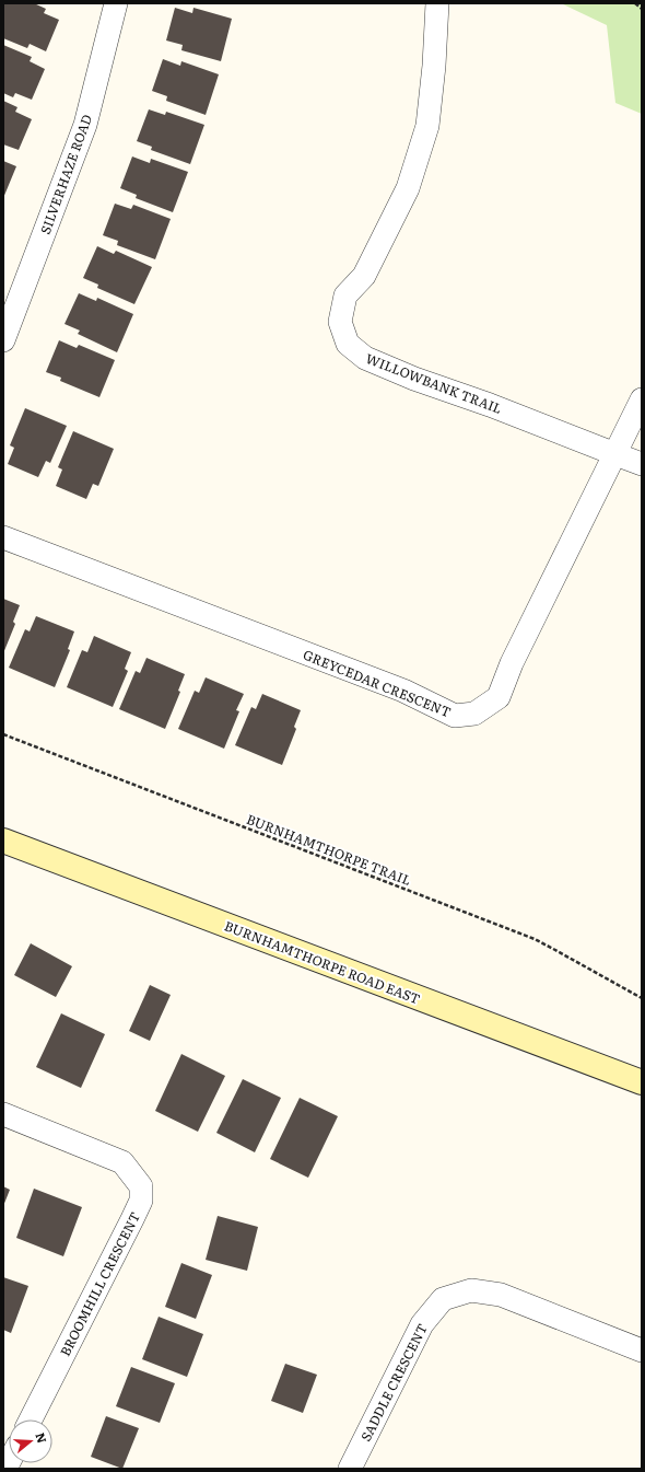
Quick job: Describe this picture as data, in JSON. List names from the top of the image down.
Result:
{
  "streets": {
    "main road": ["BURNHAMTHORPE ROAD EAST"],
    "street": [
      "SILVERHAZE ROAD",
      "WILLOWBANK TRAIL",
      "GREYCEDAR CRESCENT",
      "BROOMHILL CRESCENT",
      "SADDLE CRESCENT"
    ],
    "path": ["BURNHAMTHORPE TRAIL"]
  },
  "crossings": [
    ["WILLOWBANK TRAIL", "GREYCEDAR CRESCENT"]
  ],
  "north": "right"
}
